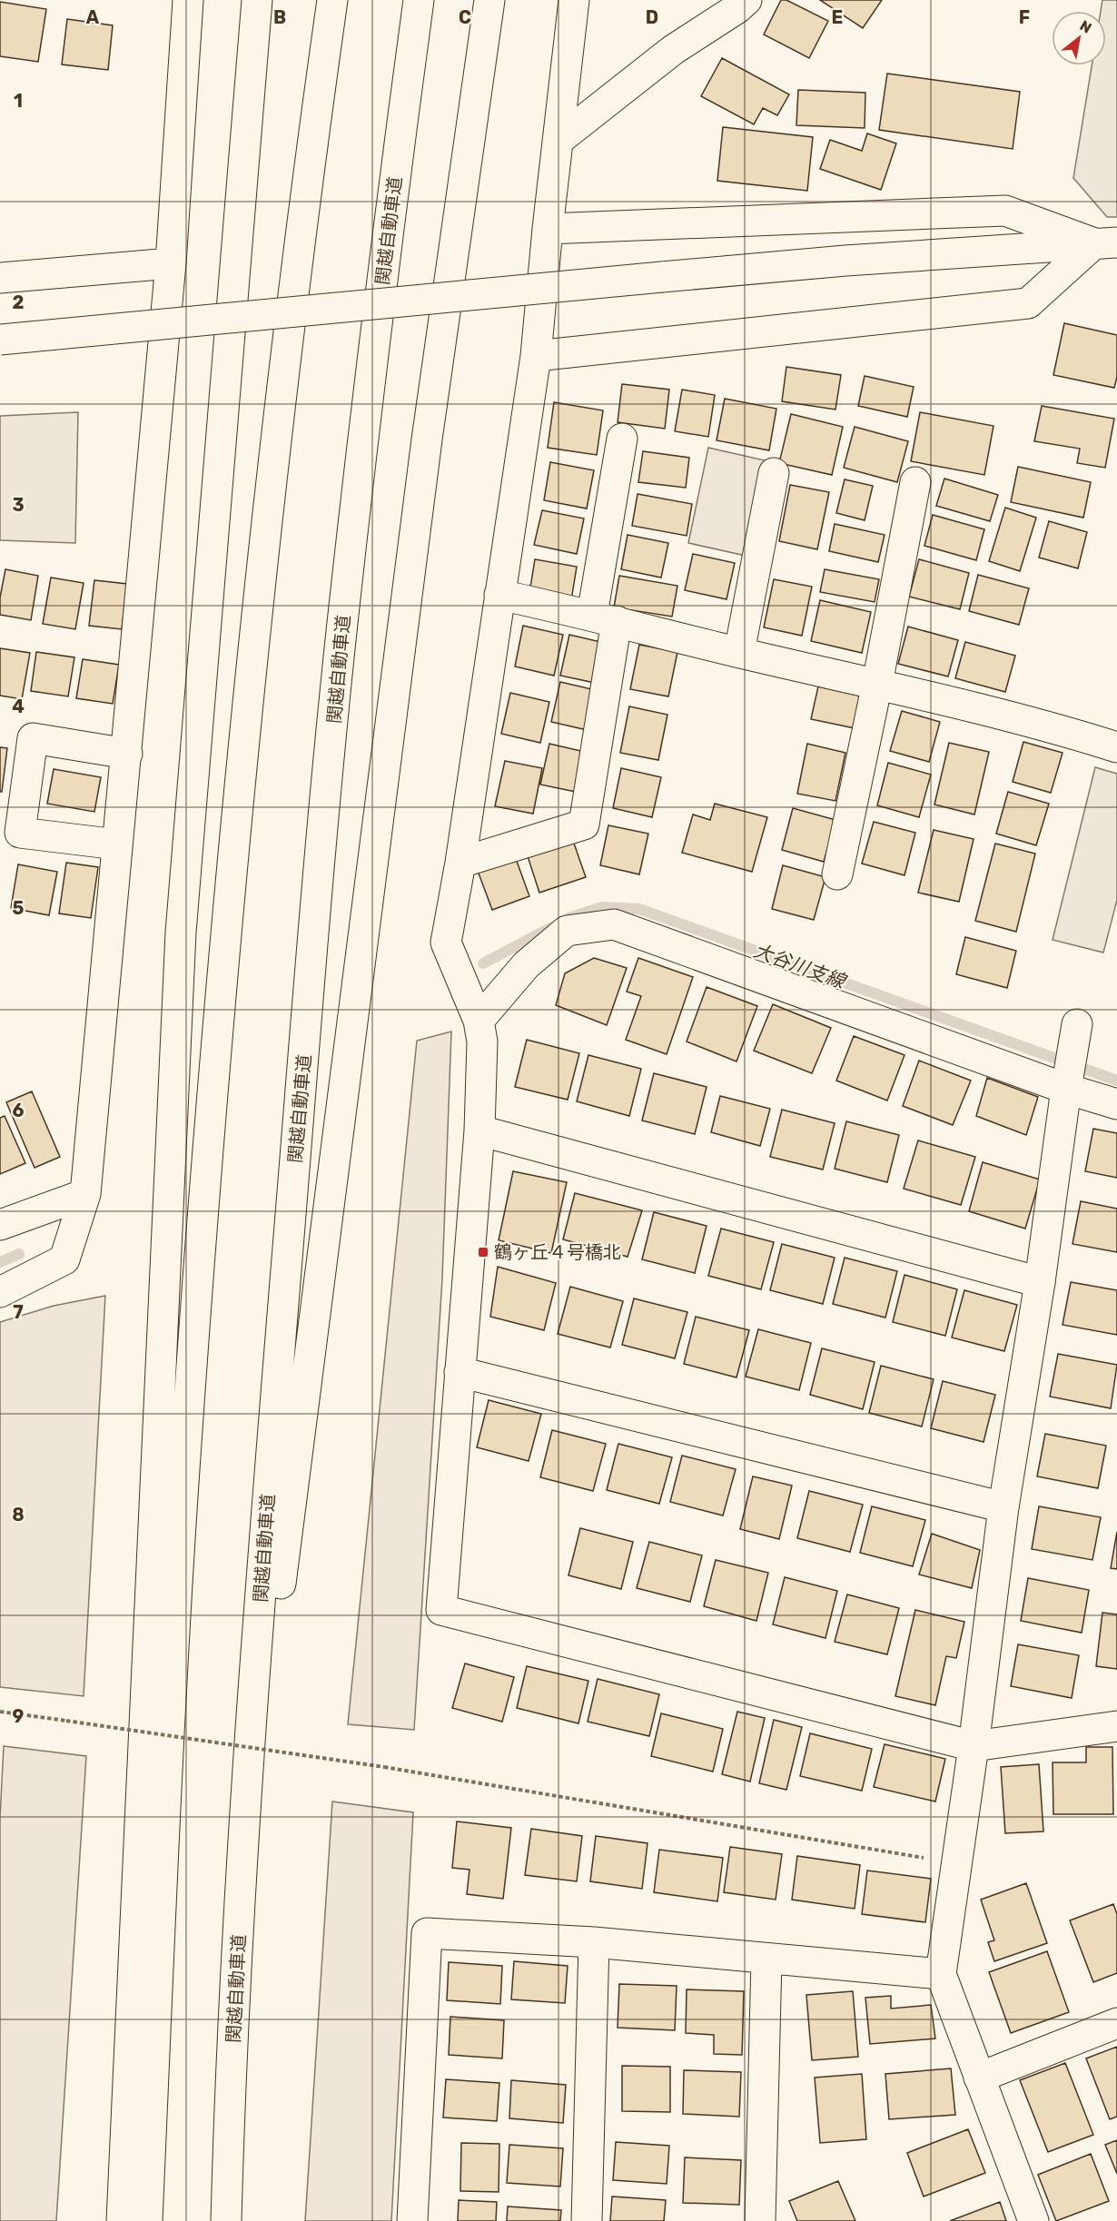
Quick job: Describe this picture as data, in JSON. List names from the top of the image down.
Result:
{
  "streets": {
    "main road": ["関越自動車道"]
  },
  "water": ["大谷川支線"],
  "places": {
    "transit": ["鶴ヶ丘４号橋北"]
  },
  "north": "top right",
  "grid": {
    "columns": [
      "A",
      "B",
      "C",
      "D",
      "E",
      "F"
    ],
    "rows": [
      "1",
      "2",
      "3",
      "4",
      "5",
      "6",
      "7",
      "8",
      "9"
    ]
  }
}
